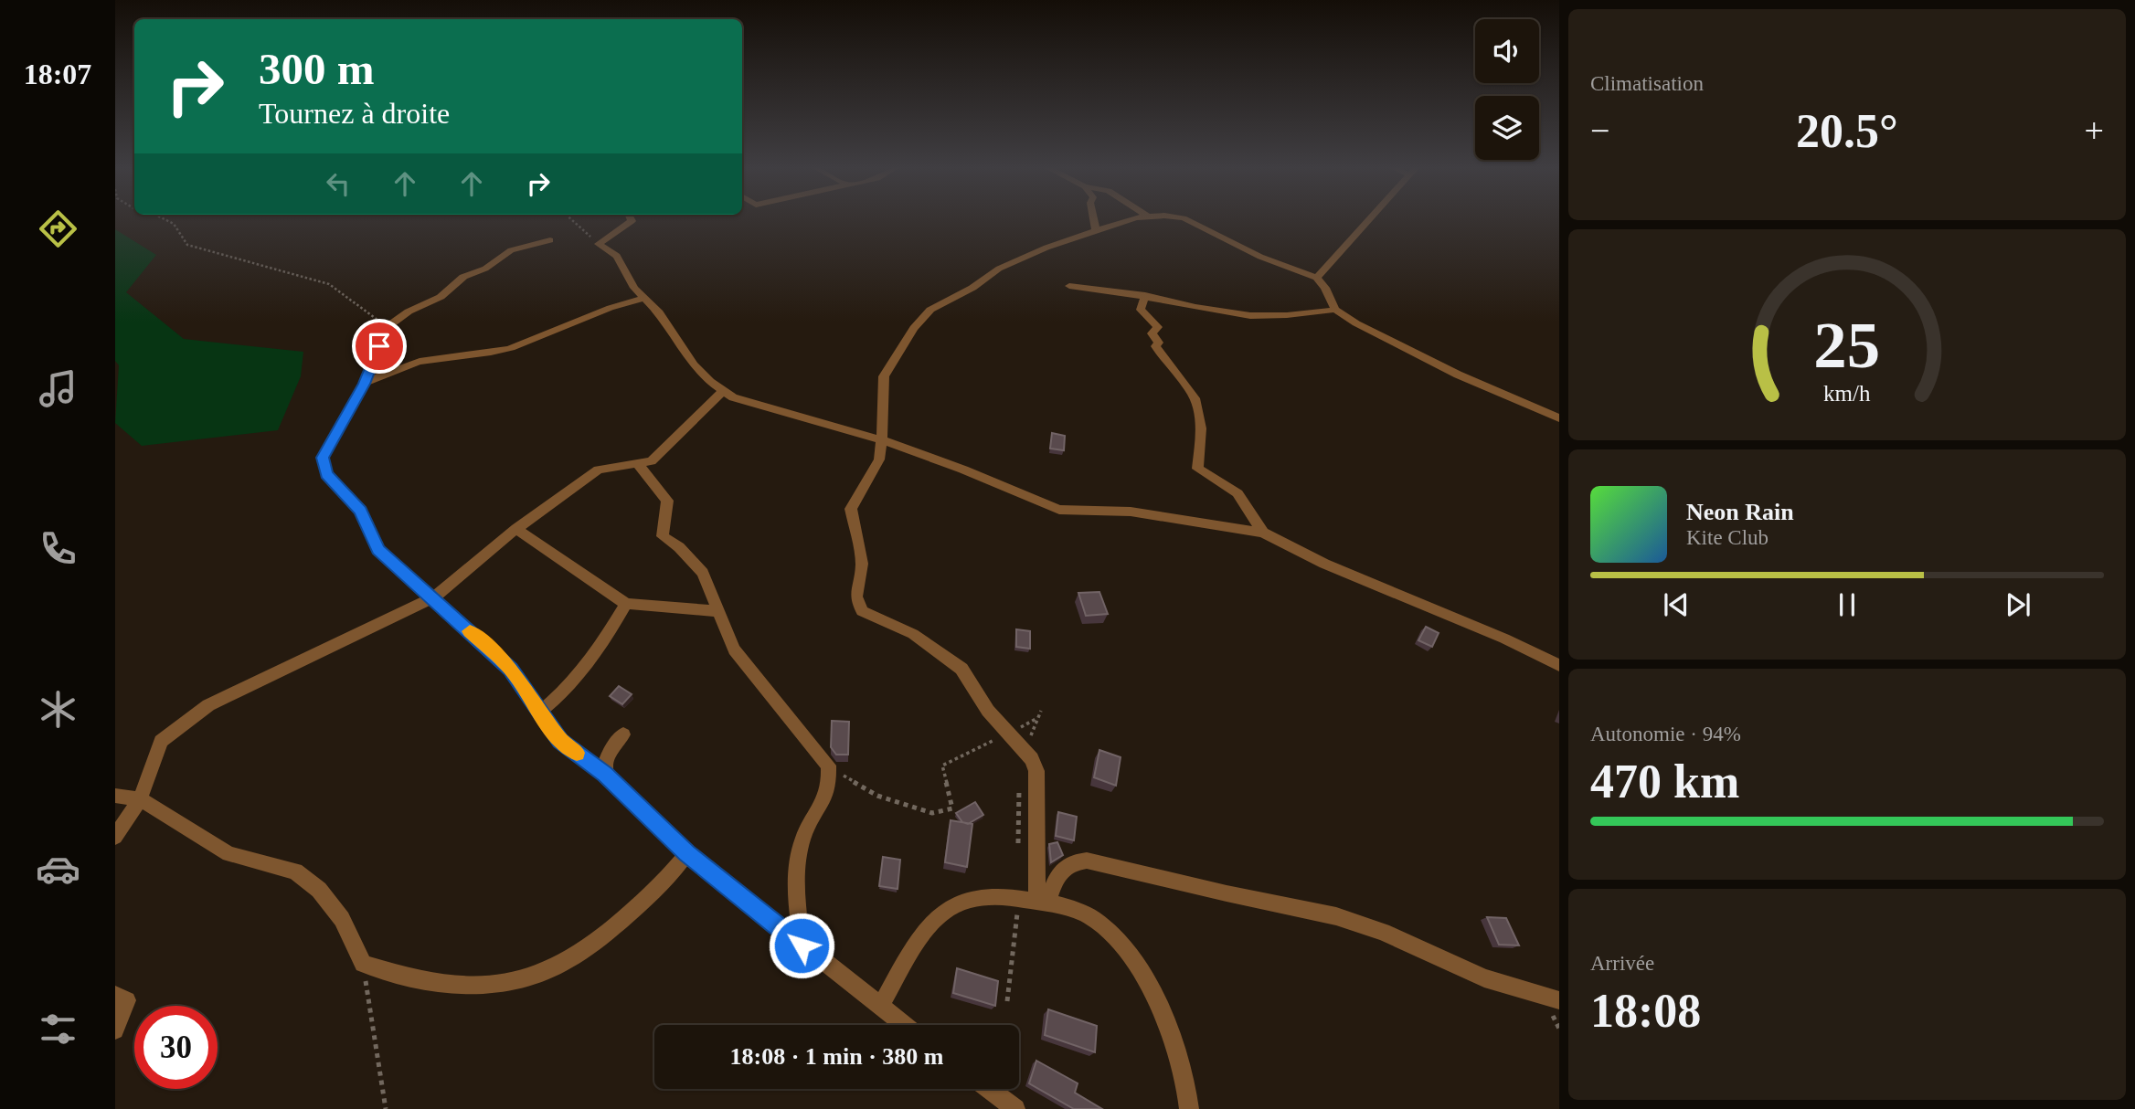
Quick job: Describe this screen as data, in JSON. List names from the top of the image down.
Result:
{
  "page": {
    "tabs": "18:07",
    "tile": [
      "Climatisation",
      ["Autonomie · 94%", "470 km"],
      ["Arrivée", "18:08"]
    ],
    "turn": ["300 m", "Tournez à droite"],
    "heat": ["−", "20.5°", "+"],
    "song": ["Neon Rain", "Kite Club"],
    "limit": "30",
    "trip": "18:08 · 1 min · 380 m",
    "gauge": ["25", "km/h"]
  }
}
